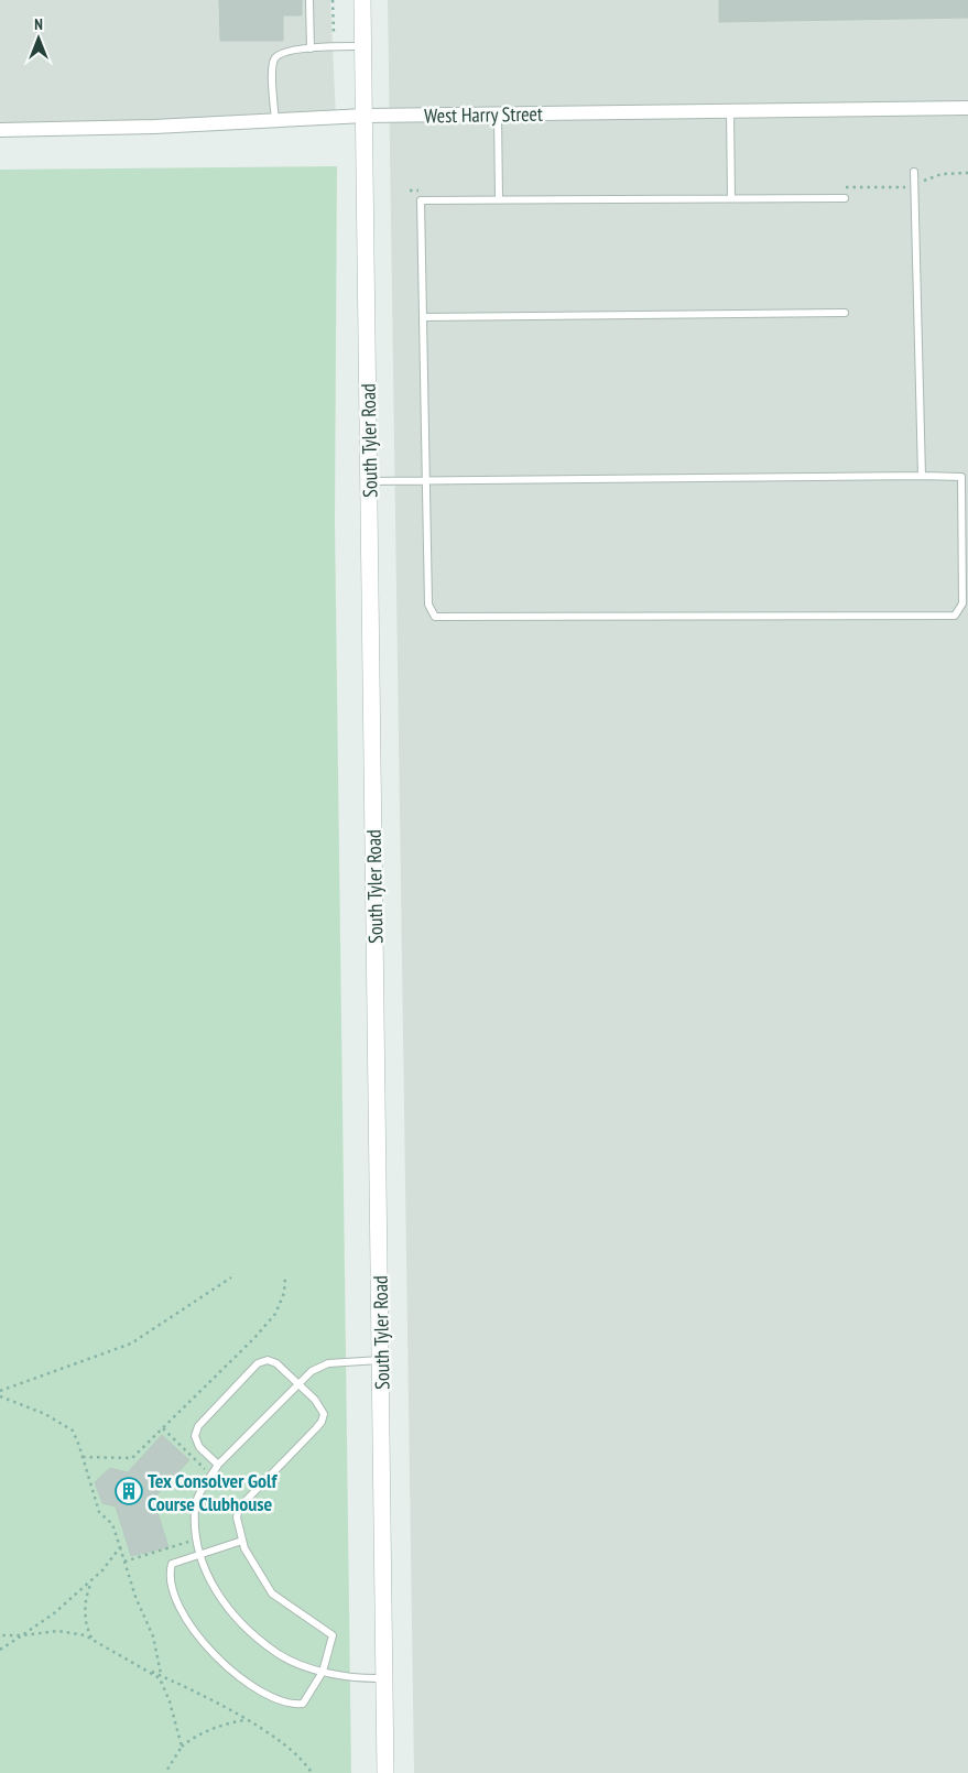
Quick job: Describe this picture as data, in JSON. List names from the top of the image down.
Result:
{
  "streets": {
    "street": ["West Harry Street", "South Tyler Road"]
  },
  "crossings": [
    ["West Harry Street", "South Tyler Road"]
  ],
  "places": {
    "building": ["Tex Consolver Golf Course Clubhouse"]
  },
  "north": "top"
}
